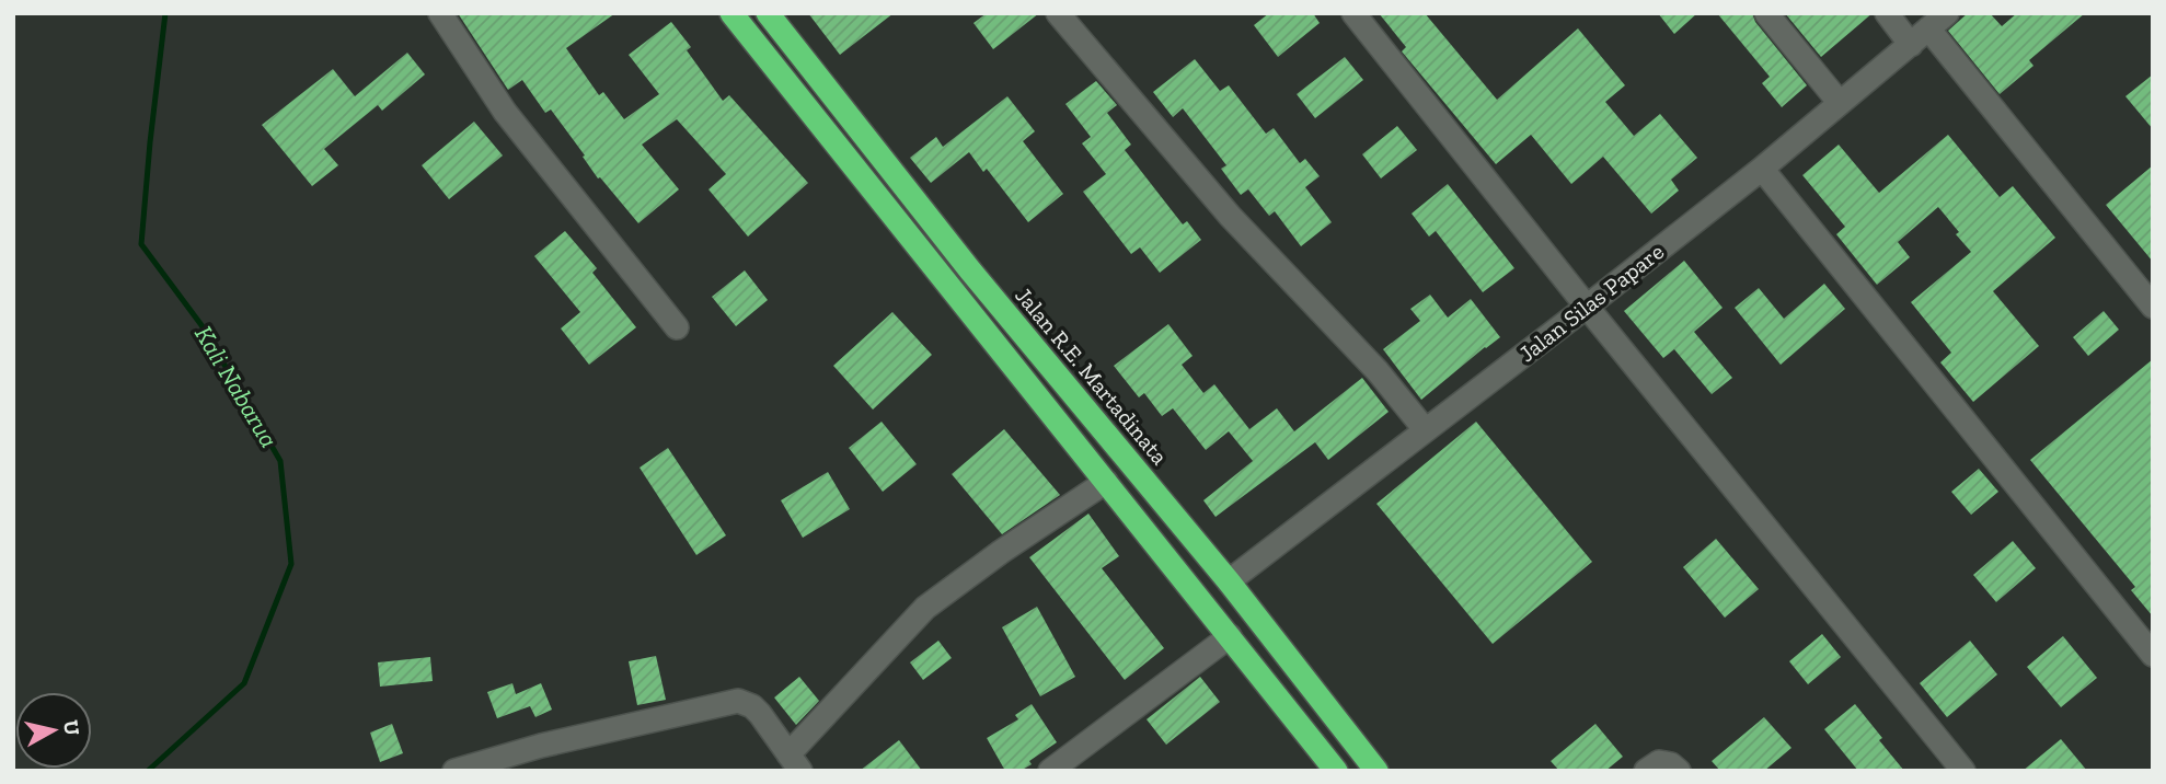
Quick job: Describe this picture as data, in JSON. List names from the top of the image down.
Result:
{
  "streets": {
    "highway": ["Jalan R.E. Martadinata"],
    "street": ["Jalan Silas Papare"]
  },
  "crossings": [
    ["Jalan Silas Papare", "Jalan R.E. Martadinata"]
  ],
  "water": ["Kali Nabarua"],
  "north": "right"
}
